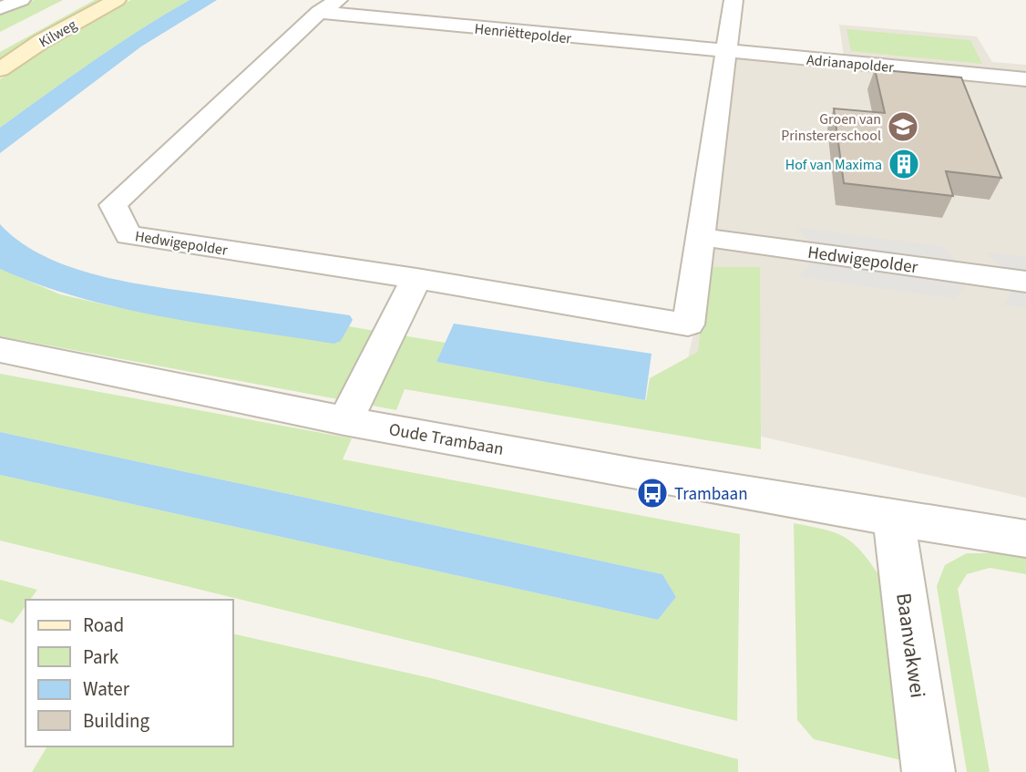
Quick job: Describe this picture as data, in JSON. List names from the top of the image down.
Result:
{
  "streets": {
    "main road": ["Kilweg"],
    "street": [
      "Henriëttepolder",
      "Adrianapolder",
      "Hedwigepolder",
      "Oude Trambaan",
      "Baanvakwei"
    ]
  },
  "crossings": [
    ["Henriëttepolder", "Adrianapolder"],
    ["Henriëttepolder", "Hedwigepolder"],
    ["Adrianapolder", "Hedwigepolder"],
    ["Oude Trambaan", "Baanvakwei"]
  ],
  "places": {
    "school or university": ["Groen van Prinstererschool"],
    "building": ["Hof van Maxima"],
    "bus stop": ["Trambaan"]
  },
  "legend": [
    "Road",
    "Park",
    "Water",
    "Building"
  ]
}
